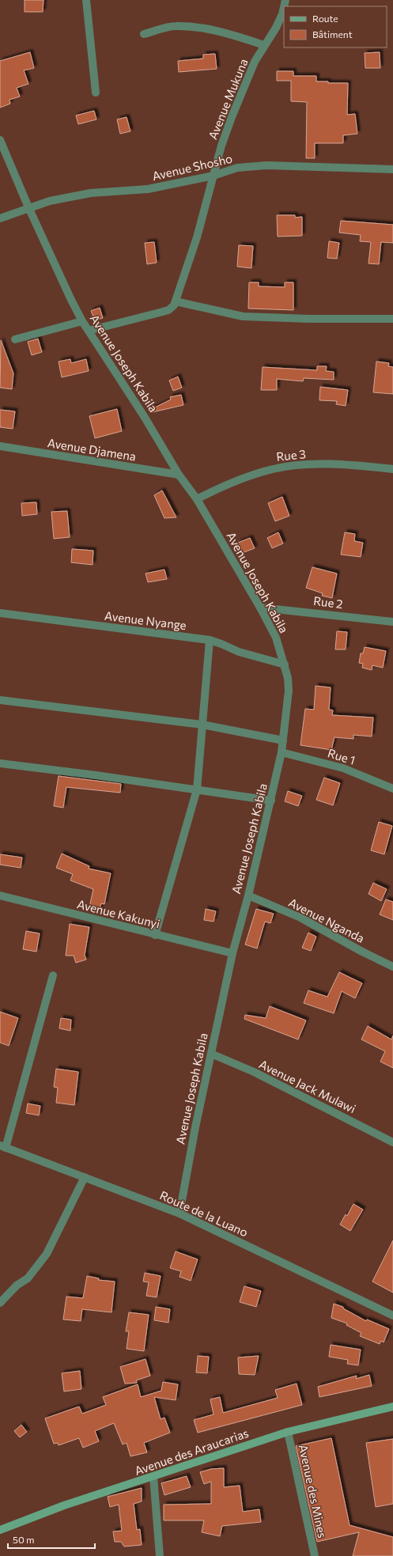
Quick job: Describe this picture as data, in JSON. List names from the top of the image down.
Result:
{
  "streets": {
    "street": [
      "Avenue Mukuna",
      "Avenue Shosho",
      "Avenue Joseph Kabila",
      "Avenue Djamena",
      "Rue 3",
      "Rue 2",
      "Avenue Nyange",
      "Rue 1",
      "Avenue Kakunyi",
      "Avenue Nganda",
      "Avenue Jack Mulawi",
      "Route de la Luano",
      "Avenue des Araucarias",
      "Avenue des Mines"
    ]
  },
  "crossings": [
    ["Avenue Mukuna", "Avenue Shosho"],
    ["Avenue Shosho", "Avenue Joseph Kabila"],
    ["Avenue Joseph Kabila", "Avenue Djamena"],
    ["Avenue Joseph Kabila", "Rue 3"],
    ["Avenue Joseph Kabila", "Rue 2"],
    ["Avenue Joseph Kabila", "Avenue Nyange"],
    ["Avenue Joseph Kabila", "Rue 1"],
    ["Avenue Joseph Kabila", "Avenue Kakunyi"],
    ["Avenue Joseph Kabila", "Avenue Nganda"],
    ["Avenue Joseph Kabila", "Avenue Jack Mulawi"],
    ["Avenue Joseph Kabila", "Route de la Luano"],
    ["Avenue des Araucarias", "Avenue des Mines"]
  ],
  "legend": ["Route", "Bâtiment"],
  "scale_bar": "50 m"
}
